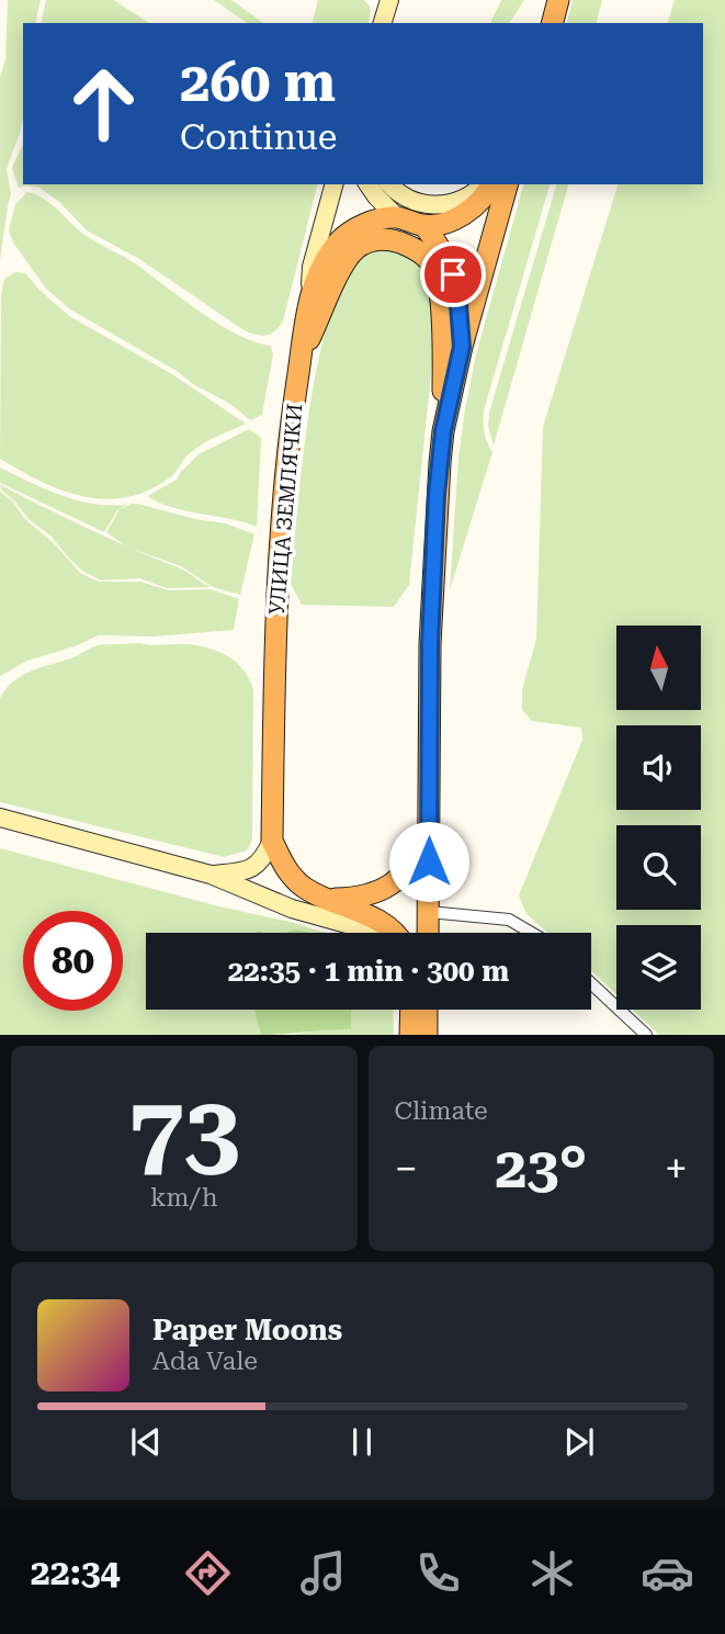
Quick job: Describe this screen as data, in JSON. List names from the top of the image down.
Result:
{
  "streets": {
    "highway": ["УЛИЦА ЗЕМЛЯЧКИ"]
  },
  "north": "top",
  "page": {
    "turn": ["260 m", "Continue"],
    "limit": "80",
    "trip": "22:35 · 1 min · 300 m",
    "tile": [
      ["73", "km/h"],
      "Climate"
    ],
    "heat": ["−", "23°", "+"],
    "song": ["Paper Moons", "Ada Vale"],
    "tabs": "22:34"
  }
}
